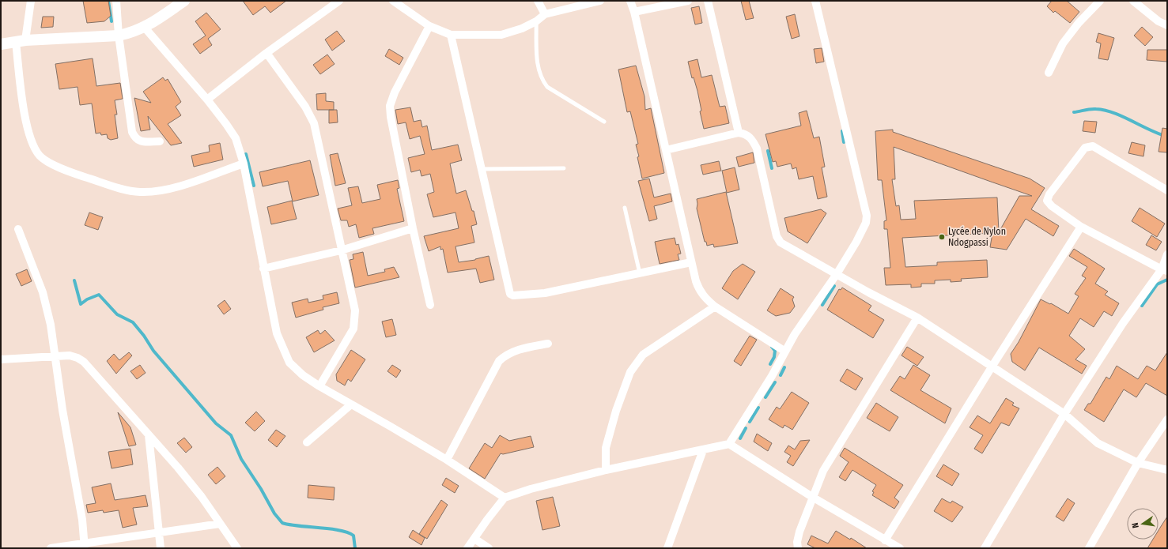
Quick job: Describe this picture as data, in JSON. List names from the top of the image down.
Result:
{
  "places": ["Lycée de Nylon Ndogpassi"],
  "north": "left"
}
